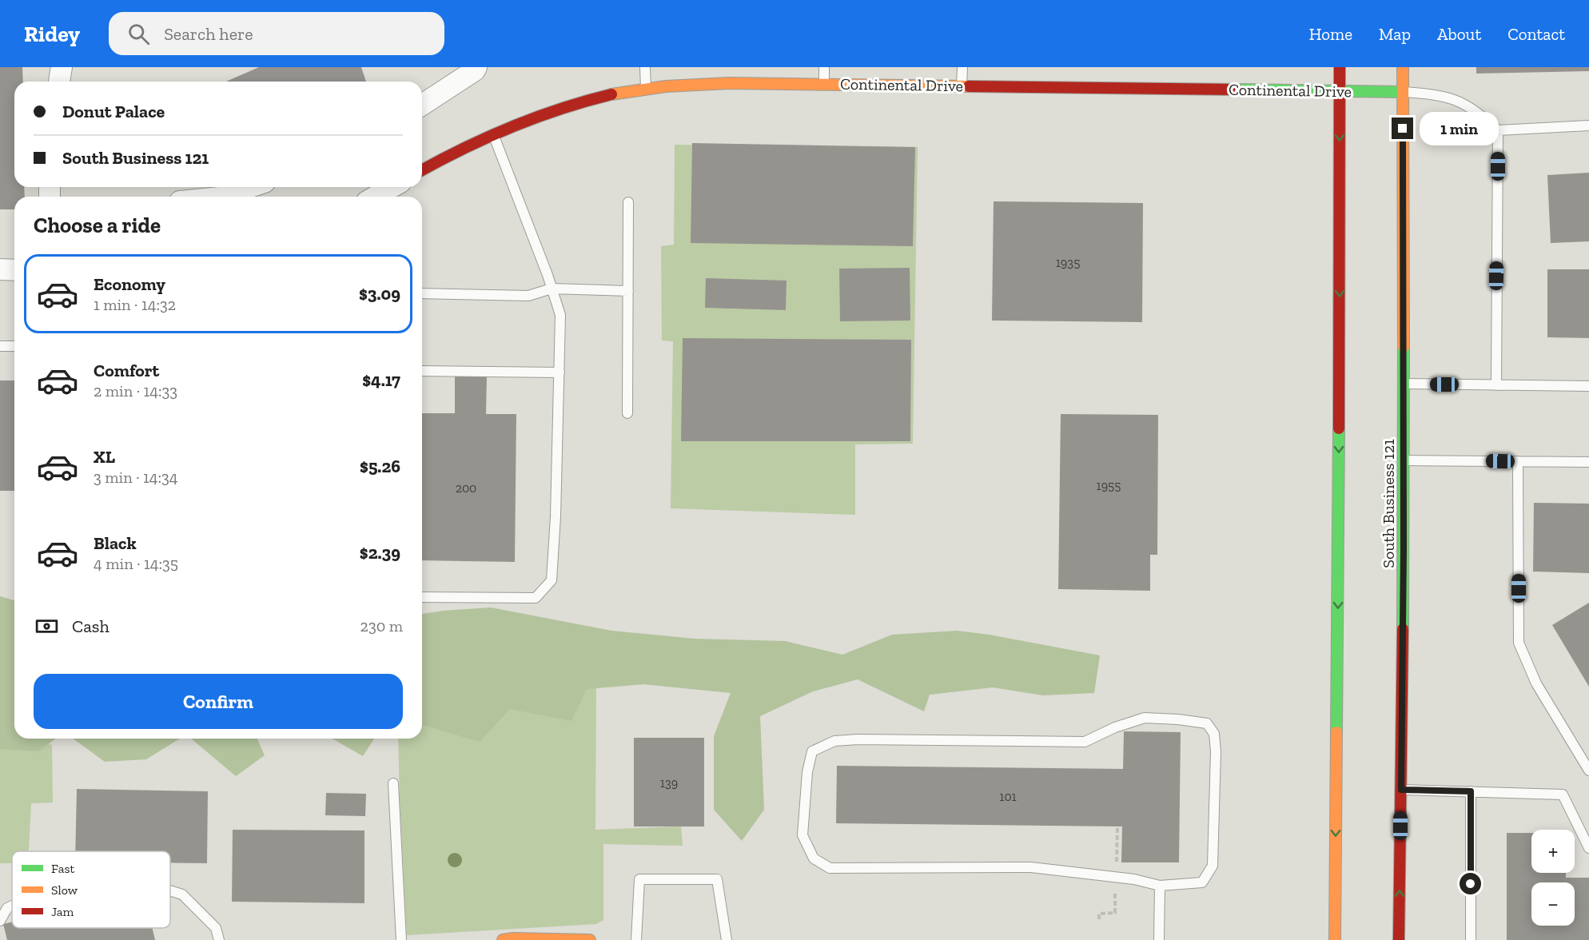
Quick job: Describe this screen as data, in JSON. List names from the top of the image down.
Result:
{
  "streets": {
    "main road": ["Continental Drive", "South Business 121"]
  },
  "crossings": [
    ["Continental Drive", "South Business 121"]
  ],
  "house_numbers": [
    "1935",
    "1955",
    "200",
    "139",
    "101"
  ],
  "legend": ["Fast", "Slow", "Jam"],
  "page": {
    "header": "Ridey",
    "search": "Search here",
    "nav": [
      "Home",
      "Map",
      "About",
      "Contact"
    ],
    "banner": ["Donut Palace", "South Business 121"],
    "bubble": "1 min",
    "heading": "Choose a ride",
    "list": [
      {
        "name": "Economy",
        "note": "1 min · 14:32",
        "value": "$3.09"
      },
      {
        "name": "Comfort",
        "note": "2 min · 14:33",
        "value": "$4.17"
      },
      {
        "name": "XL",
        "note": "3 min · 14:34",
        "value": "$5.26"
      },
      {
        "name": "Black",
        "note": "4 min · 14:35",
        "value": "$2.39"
      }
    ],
    "pay": ["Cash", "230 m"],
    "buttons": "Confirm",
    "map_buttons": ["+", "−"]
  }
}
